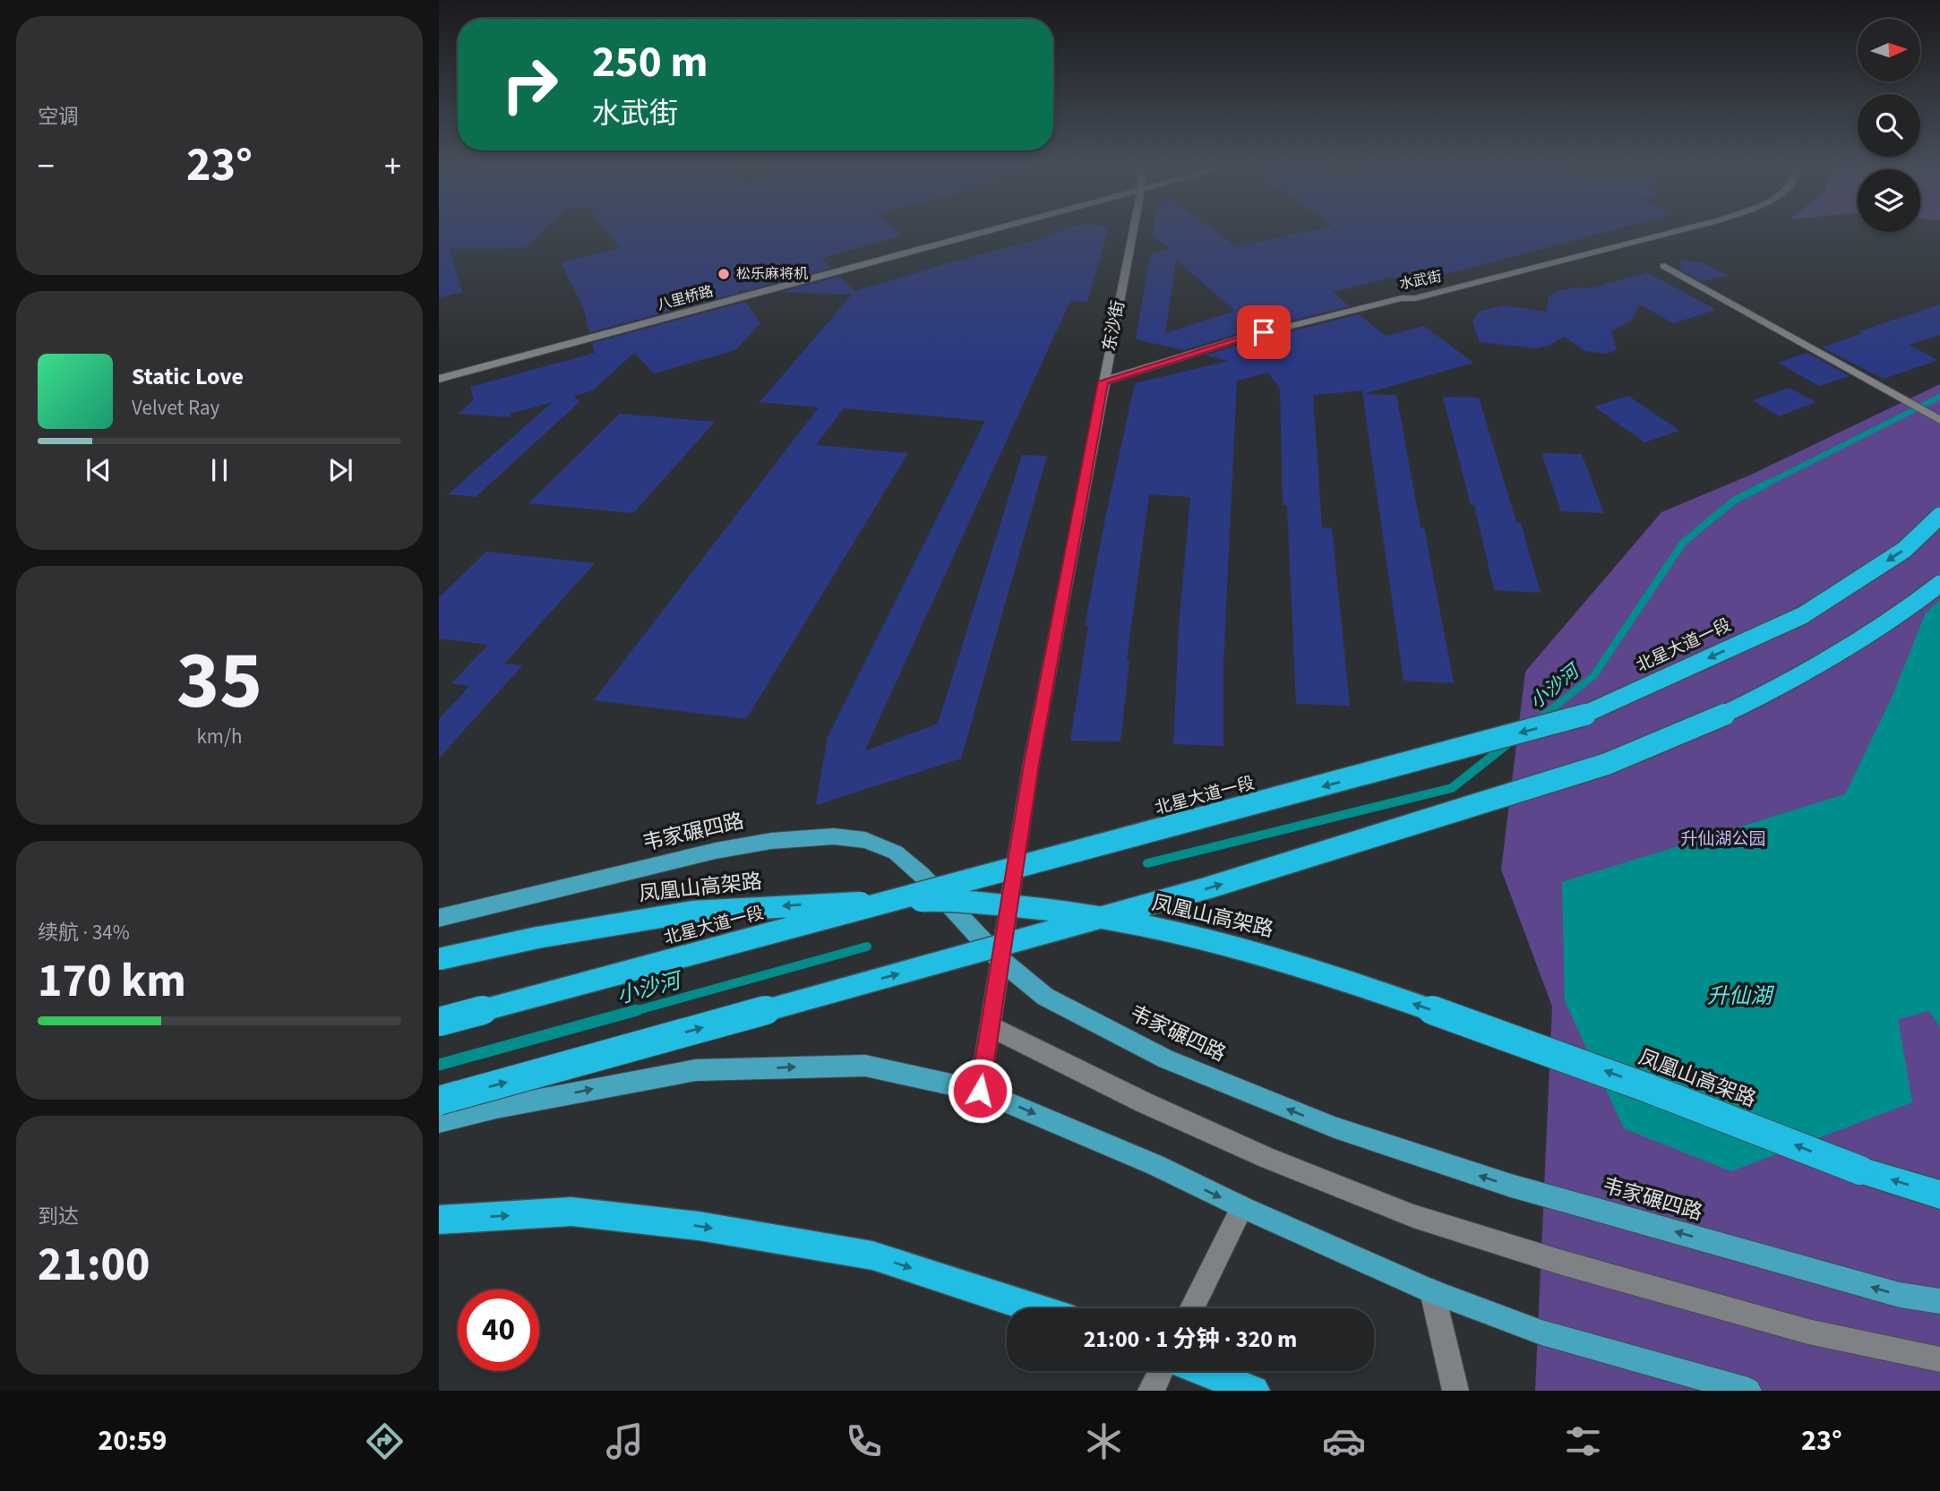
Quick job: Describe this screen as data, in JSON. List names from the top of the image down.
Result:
{
  "streets": {
    "highway": ["北星大道一段", "凤凰山高架路"],
    "main road": ["韦家碾四路"],
    "street": ["水武街", "八里桥路", "东沙街"]
  },
  "crossings": [
    ["水武街", "东沙街"],
    ["东沙街", "韦家碾四路"]
  ],
  "one_way": ["凤凰山高架路"],
  "water": ["小沙河", "升仙湖"],
  "parks": ["升仙湖公园"],
  "places": ["松乐麻将机"],
  "north": "right",
  "page": {
    "tile": [
      "空调",
      ["35", "km/h"],
      ["续航 · 34%", "170 km"],
      ["到达", "21:00"]
    ],
    "turn": ["250 m", "水武街"],
    "heat": ["−", "23°", "+"],
    "song": ["Static Love", "Velvet Ray"],
    "limit": "40",
    "trip": "21:00 · 1 分钟 · 320 m",
    "tabs": ["20:59", "23°"]
  }
}
